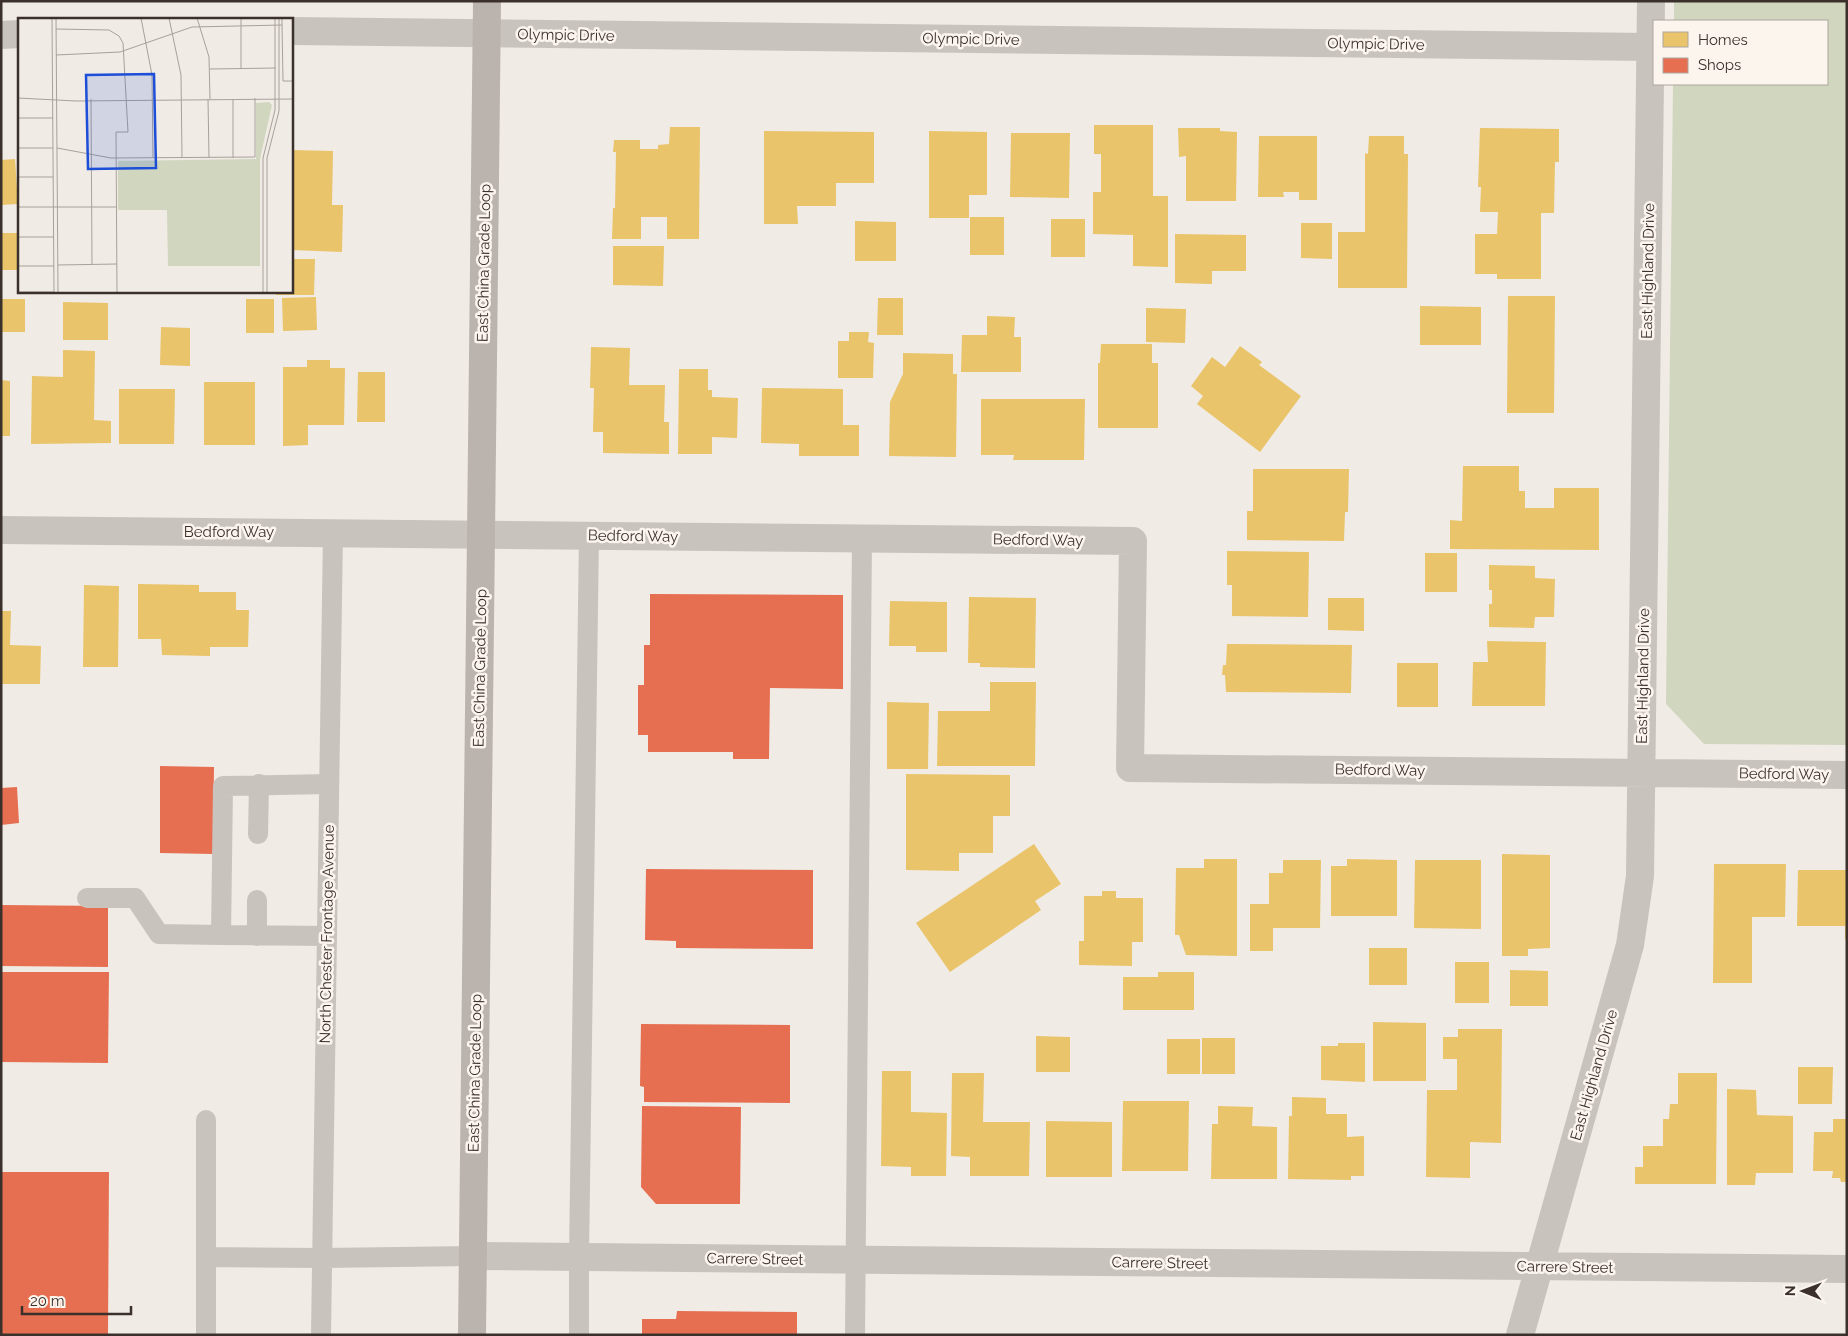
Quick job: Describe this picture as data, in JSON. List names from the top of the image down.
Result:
{
  "streets": {
    "main road": ["East China Grade Loop"],
    "street": [
      "Olympic Drive",
      "East Highland Drive",
      "Bedford Way",
      "Carrere Street"
    ],
    "lane": ["North Chester Frontage Avenue"]
  },
  "crossings": [
    ["Olympic Drive", "East China Grade Loop"],
    ["Olympic Drive", "East Highland Drive"],
    ["East China Grade Loop", "Bedford Way"],
    ["East China Grade Loop", "Carrere Street"],
    ["East Highland Drive", "Bedford Way"],
    ["East Highland Drive", "Carrere Street"],
    ["Bedford Way", "North Chester Frontage Avenue"]
  ],
  "legend": ["Homes", "Shops"],
  "scale_bar": "20 m",
  "north": "left"
}
